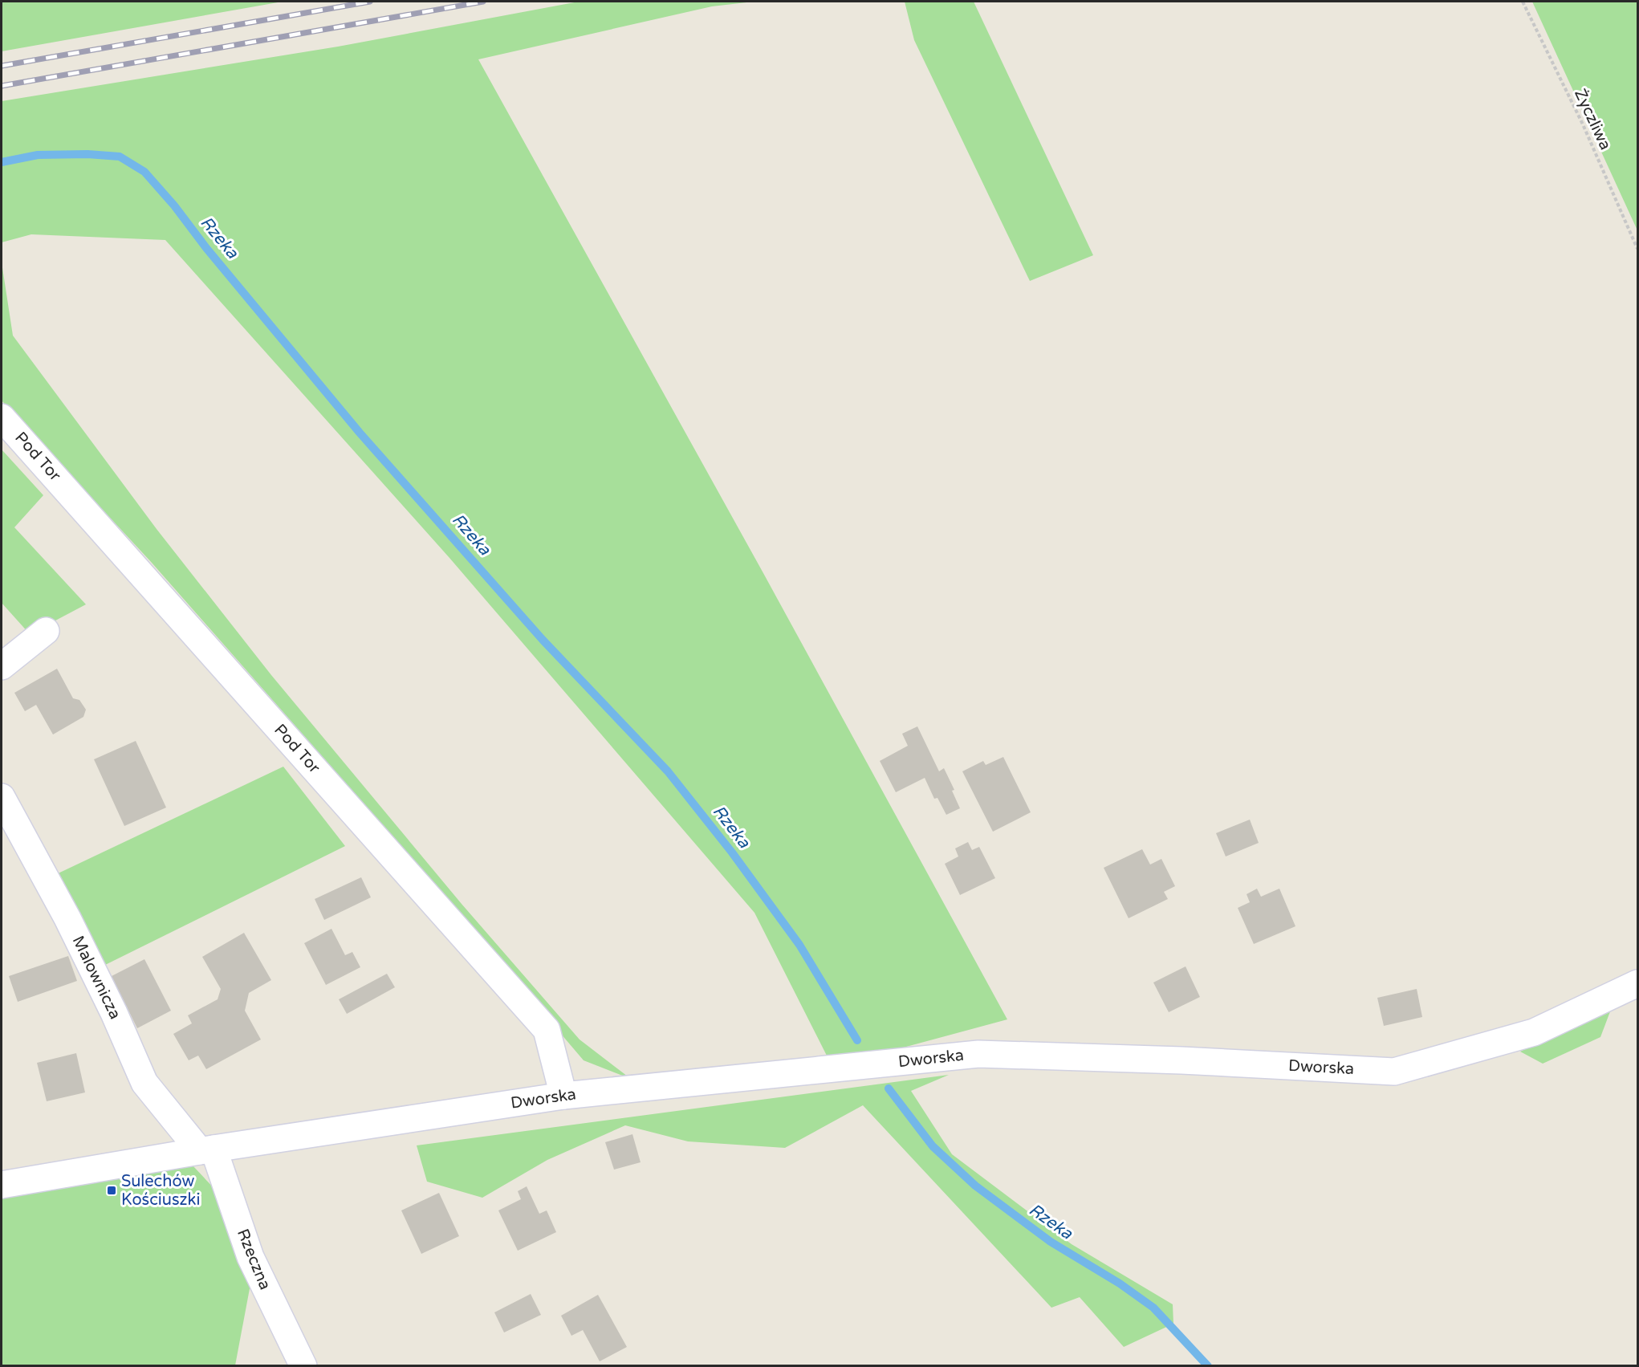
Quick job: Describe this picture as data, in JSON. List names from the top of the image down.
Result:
{
  "streets": {
    "street": [
      "Pod Tor",
      "Malownicza",
      "Dworska",
      "Rzeczna"
    ],
    "path": ["Życzliwa"]
  },
  "crossings": [
    ["Pod Tor", "Dworska"],
    ["Malownicza", "Dworska"],
    ["Malownicza", "Rzeczna"],
    ["Dworska", "Rzeczna"]
  ],
  "water": ["Rzeka"],
  "places": {
    "transit": ["Sulechów Kościuszki"]
  }
}
